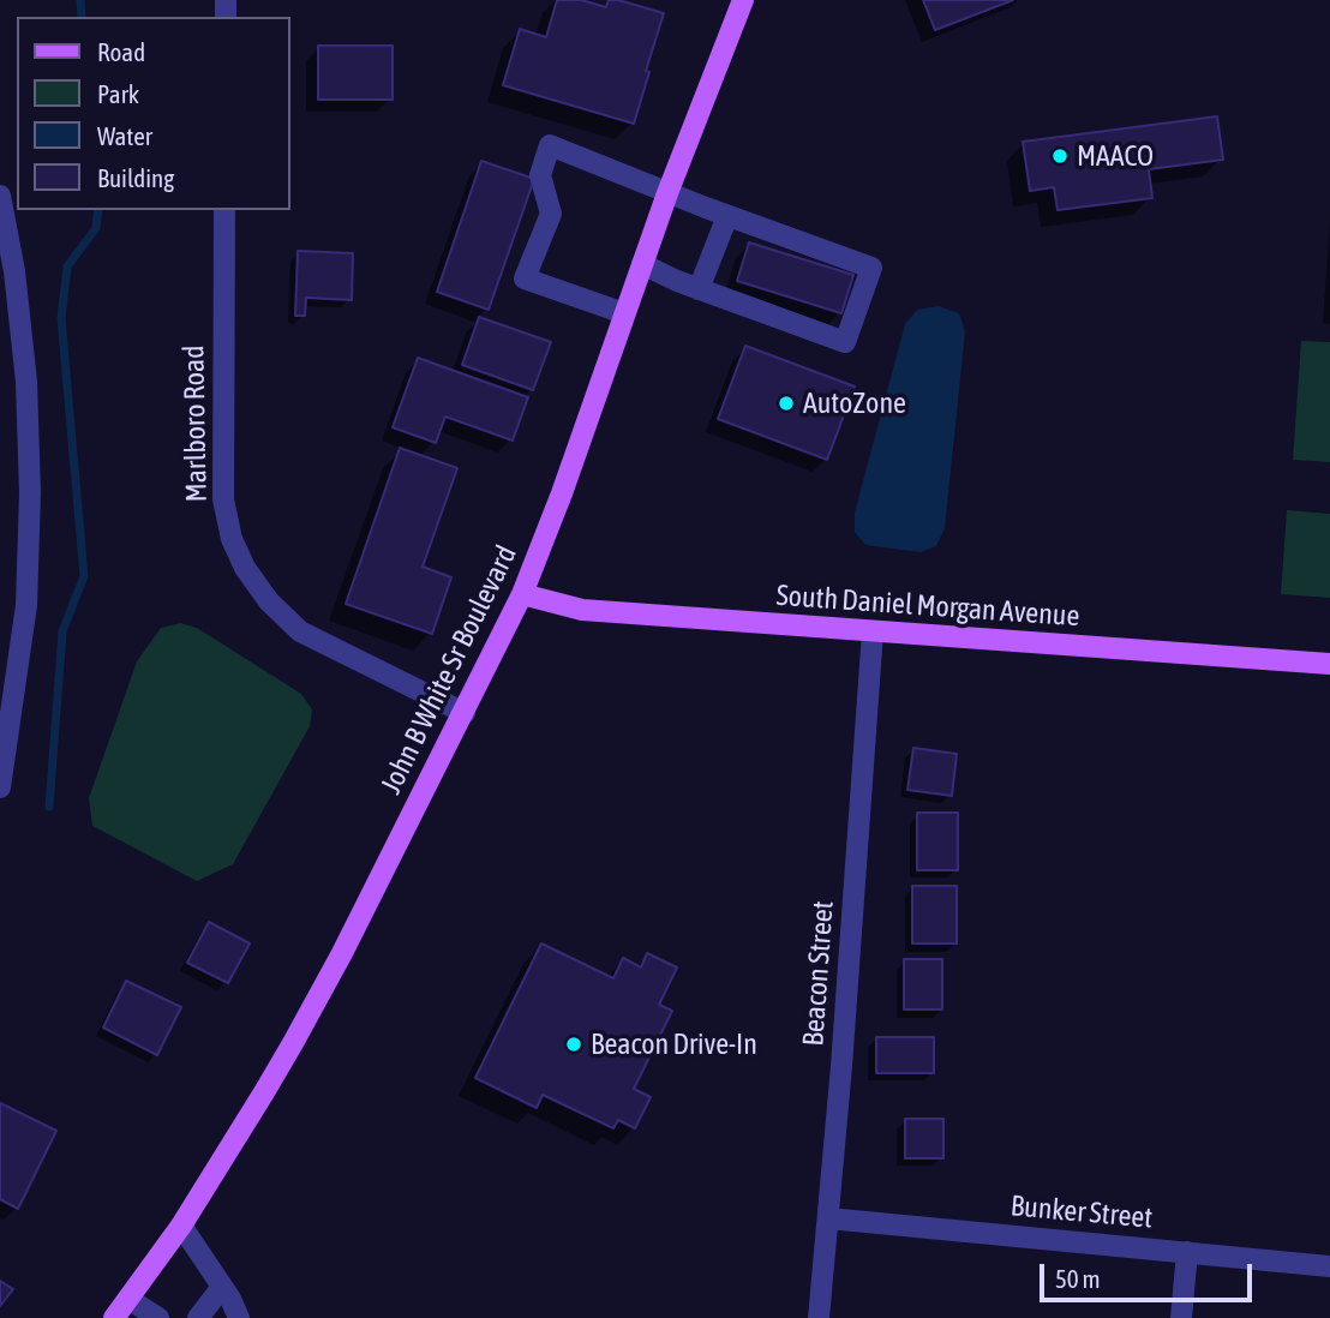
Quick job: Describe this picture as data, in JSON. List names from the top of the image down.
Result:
{
  "streets": {
    "main road": ["South Daniel Morgan Avenue", "John B White Sr Boulevard"],
    "street": ["Marlboro Road", "Beacon Street", "Bunker Street"]
  },
  "crossings": [
    ["Marlboro Road", "John B White Sr Boulevard"],
    ["South Daniel Morgan Avenue", "John B White Sr Boulevard"],
    ["South Daniel Morgan Avenue", "Beacon Street"],
    ["Beacon Street", "Bunker Street"]
  ],
  "places": ["MAACO", "AutoZone", "Beacon Drive-In"],
  "legend": [
    "Road",
    "Park",
    "Water",
    "Building"
  ],
  "scale_bar": "50 m"
}
